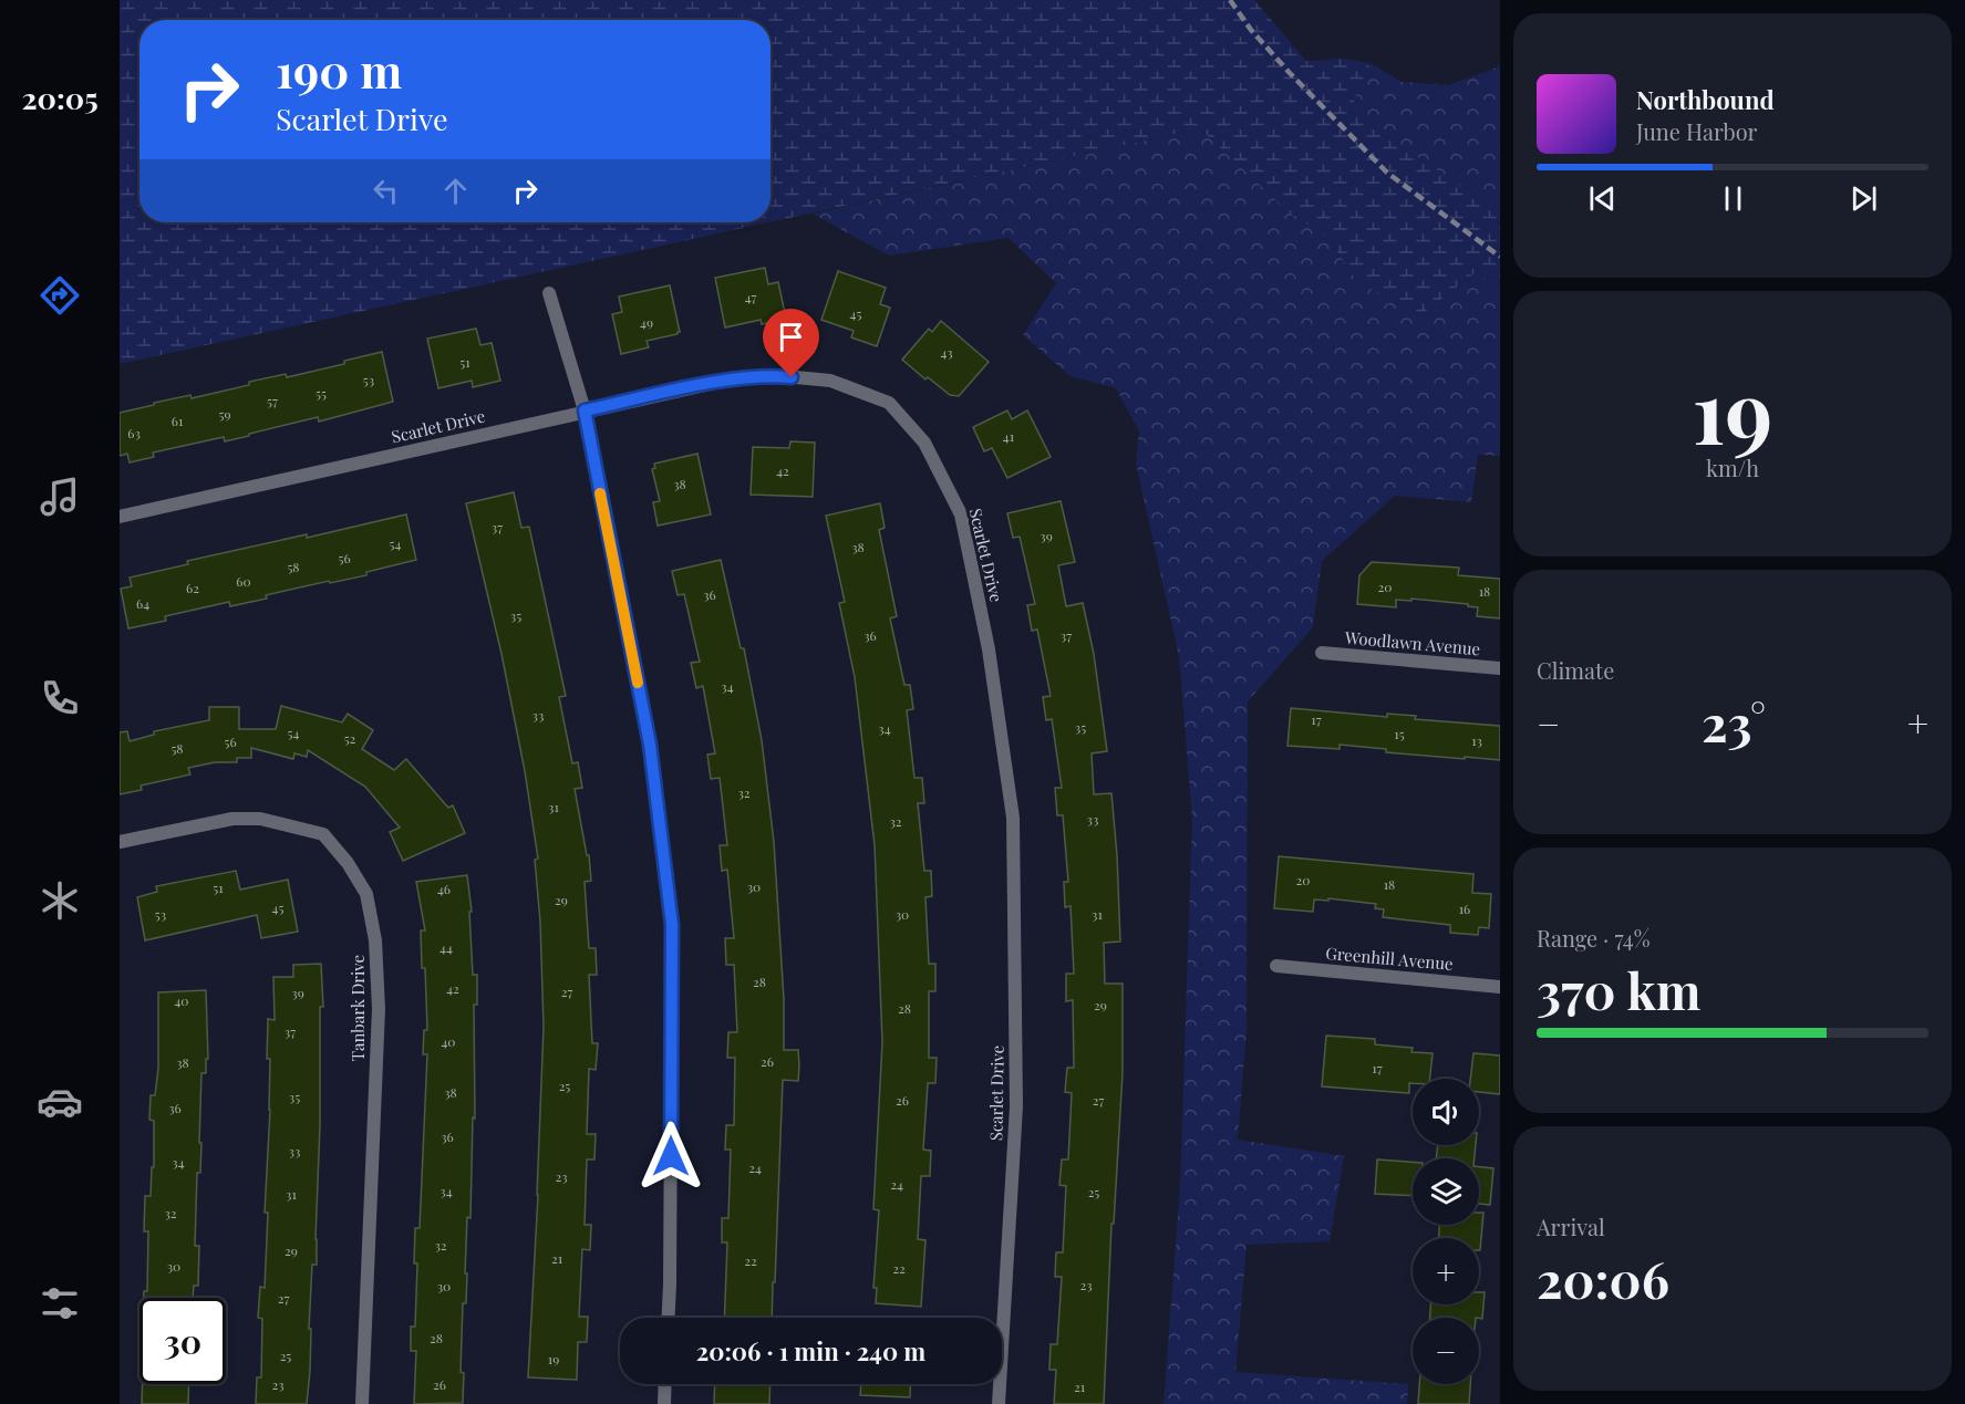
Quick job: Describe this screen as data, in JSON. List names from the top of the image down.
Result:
{
  "streets": {
    "street": [
      "Scarlet Drive",
      "Woodlawn Avenue",
      "Greenhill Avenue",
      "Tanbark Drive"
    ]
  },
  "house_numbers": [
    "47",
    "45",
    "49",
    "43",
    "51",
    "53",
    "55",
    "57",
    "59",
    "61",
    "63",
    "41",
    "42",
    "38",
    "37",
    "39",
    "54",
    "38",
    "56",
    "58",
    "60",
    "20",
    "62",
    "18",
    "36",
    "64",
    "35",
    "36",
    "37",
    "34",
    "33",
    "17",
    "35",
    "34",
    "54",
    "15",
    "52",
    "13",
    "56",
    "58",
    "32",
    "31",
    "33",
    "32",
    "20",
    "18",
    "30",
    "51",
    "46",
    "29",
    "45",
    "16",
    "53",
    "30",
    "31",
    "44",
    "28",
    "42",
    "27",
    "39",
    "40",
    "29",
    "28",
    "37",
    "40",
    "26",
    "38",
    "17",
    "25",
    "38",
    "35",
    "26",
    "27",
    "36",
    "36",
    "33",
    "34",
    "24",
    "23",
    "24",
    "34",
    "25",
    "31",
    "32",
    "32",
    "29",
    "21",
    "22",
    "30",
    "22",
    "23",
    "30",
    "27",
    "28",
    "25",
    "19",
    "23",
    "26",
    "21"
  ],
  "page": {
    "tabs": "20:05",
    "turn": ["190 m", "Scarlet Drive"],
    "song": ["Northbound", "June Harbor"],
    "tile": [
      ["19", "km/h"],
      "Climate",
      ["Range · 74%", "370 km"],
      ["Arrival", "20:06"]
    ],
    "heat": ["−", "23°", "+"],
    "map_buttons": ["+", "−"],
    "limit": "30",
    "trip": "20:06 · 1 min · 240 m"
  }
}
